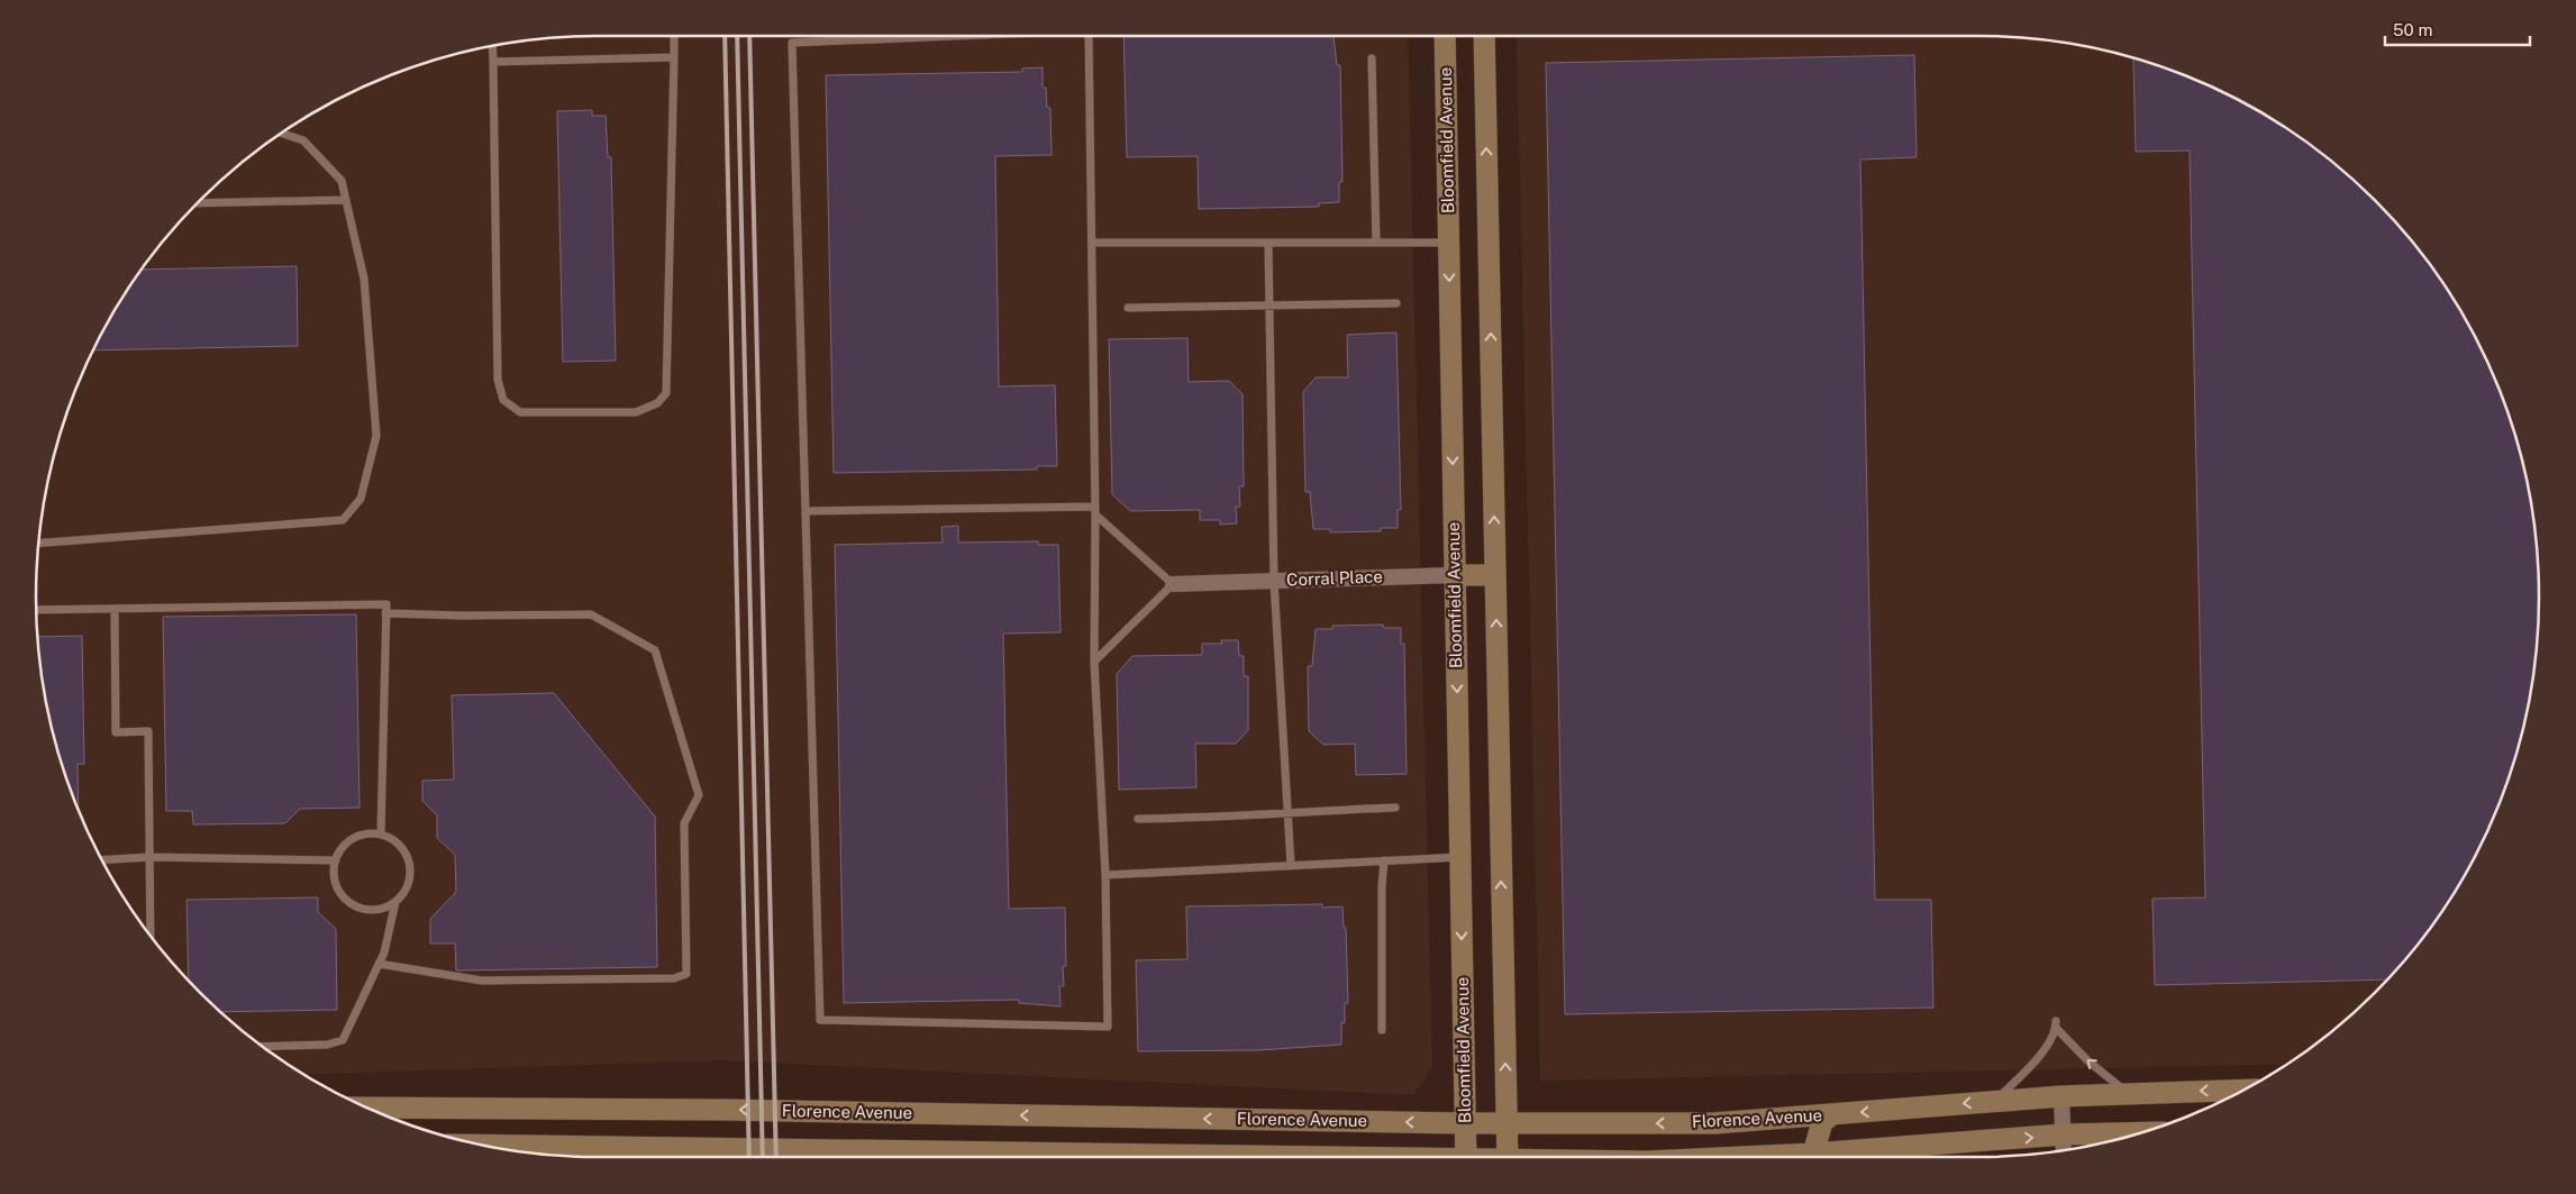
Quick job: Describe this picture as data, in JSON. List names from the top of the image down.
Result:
{
  "streets": {
    "main road": ["Bloomfield Avenue", "Corral Place", "Florence Avenue"]
  },
  "crossings": [
    ["Bloomfield Avenue", "Corral Place"],
    ["Bloomfield Avenue", "Florence Avenue"]
  ],
  "scale_bar": "50 m"
}
